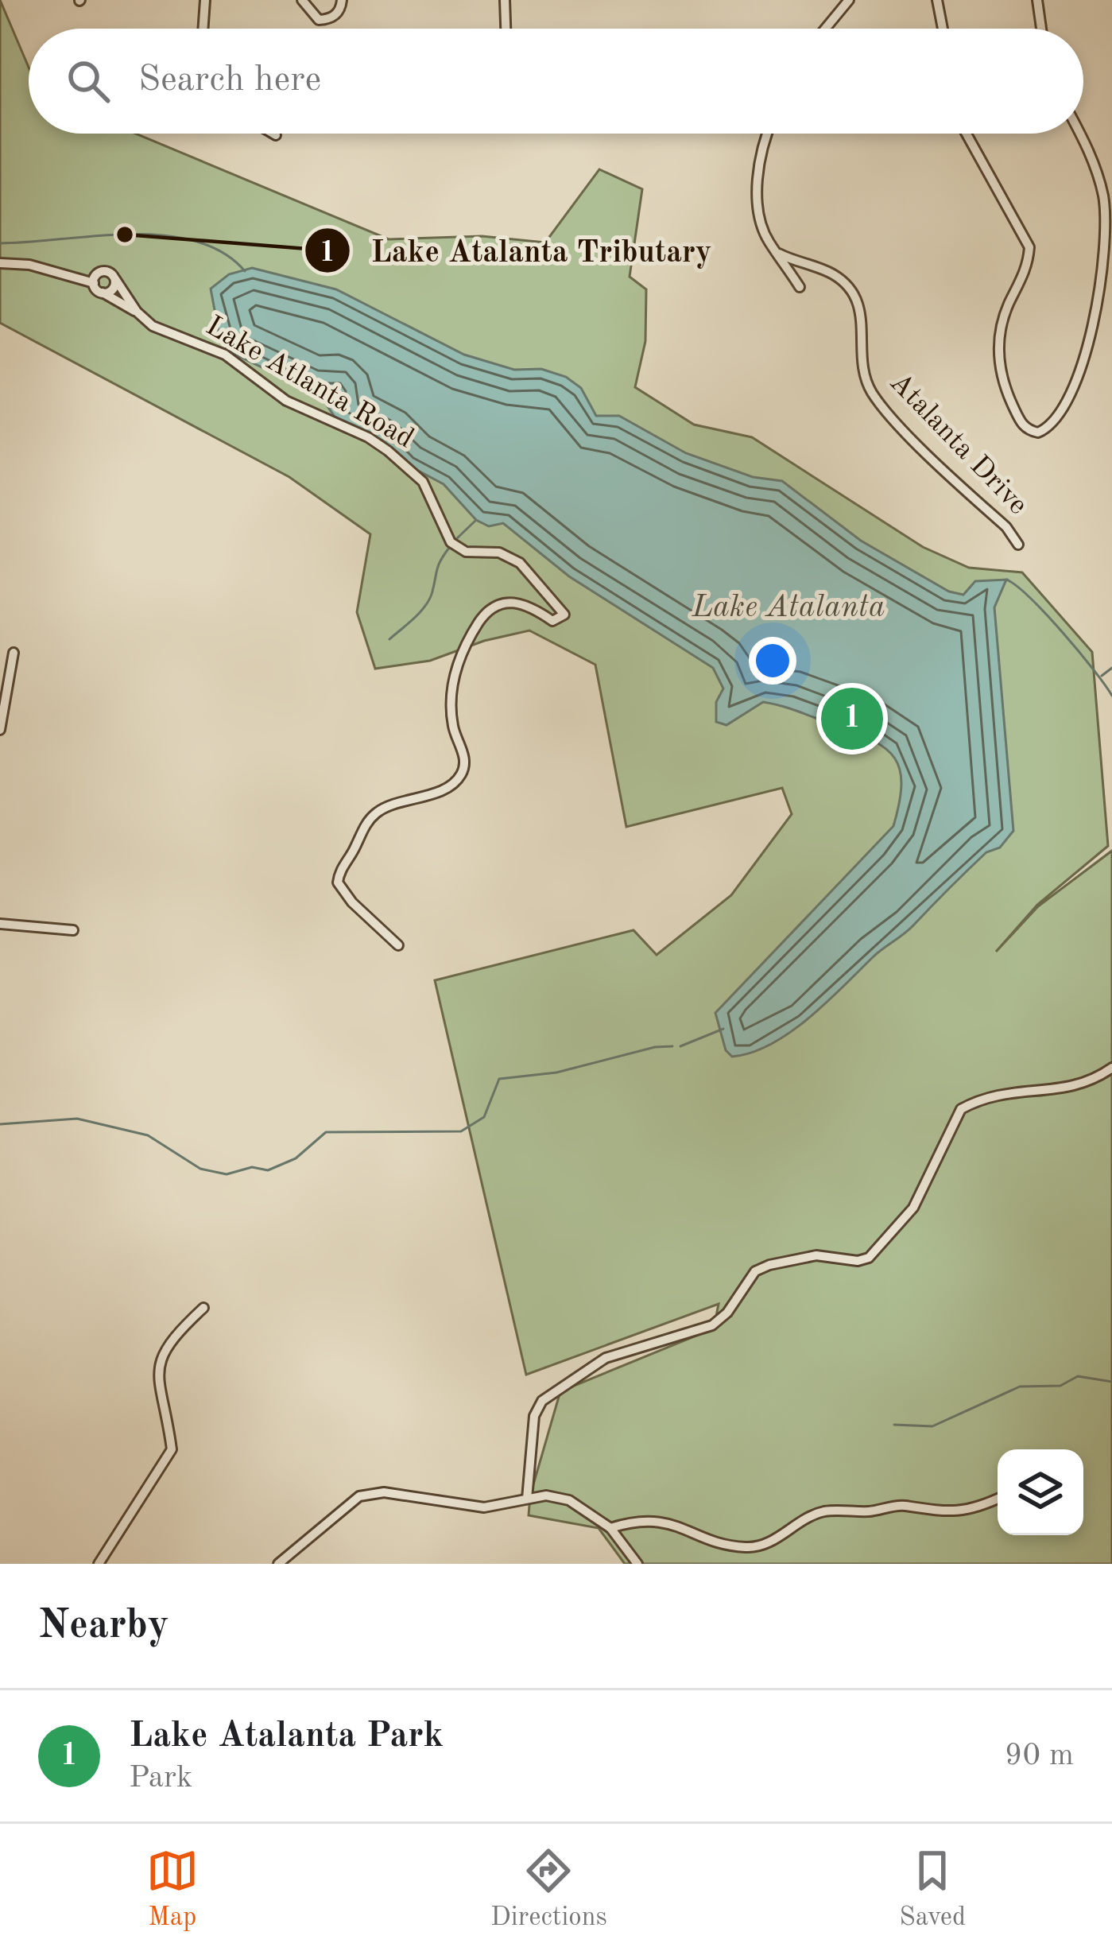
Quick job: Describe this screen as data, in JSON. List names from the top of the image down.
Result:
{
  "streets": {
    "street": ["Lake Atlanta Road", "Atalanta Drive"]
  },
  "water": ["Lake Atalanta"],
  "places": ["Lake Atalanta Tributary"],
  "page": {
    "search": "Search here",
    "pins": "1",
    "heading": "Nearby",
    "list": [
      {
        "mark": "1",
        "name": "Lake Atalanta Park",
        "note": "Park",
        "value": "90 m"
      }
    ],
    "nav": ["Map", "Directions", "Saved"]
  }
}
